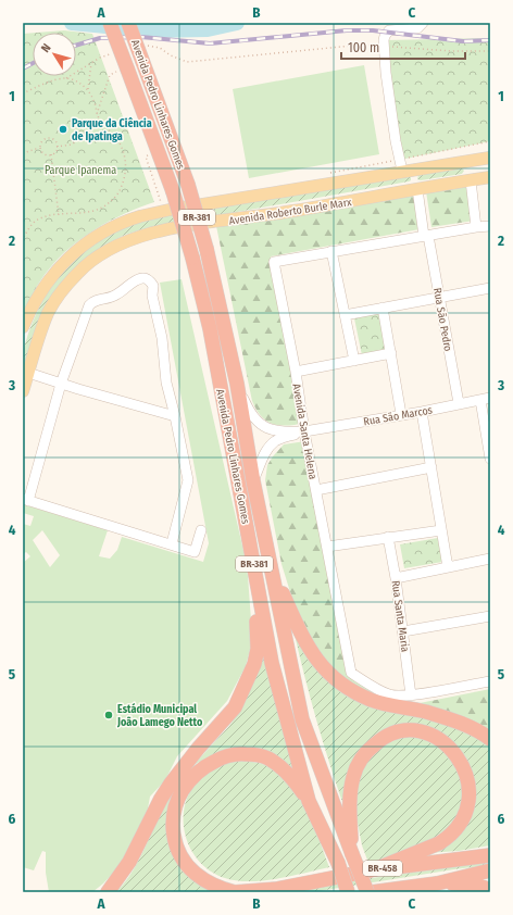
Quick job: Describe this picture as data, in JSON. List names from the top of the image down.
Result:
{
  "streets": {
    "highway": ["Avenida Pedro Linhares Gomes", "BR-381", "BR-458"],
    "main road": ["Avenida Roberto Burle Marx"],
    "street": [
      "Rua São Pedro",
      "Rua São Marcos",
      "Avenida Santa Helena",
      "Rua Santa Maria"
    ]
  },
  "crossings": [
    ["Avenida Roberto Burle Marx", "Rua São Pedro"],
    ["Rua São Pedro", "Rua São Marcos"],
    ["Rua São Pedro", "Avenida Santa Helena"],
    ["Rua São Marcos", "Avenida Santa Helena"],
    ["Avenida Santa Helena", "Rua Santa Maria"]
  ],
  "parks": ["Parque Ipanema"],
  "places": ["Parque da Ciência de Ipatinga", "Estádio Municipal João Lamego Netto"],
  "scale_bar": "100 m",
  "north": "top left",
  "grid": {
    "columns": ["A", "B", "C"],
    "rows": [
      "1",
      "2",
      "3",
      "4",
      "5",
      "6"
    ]
  }
}
